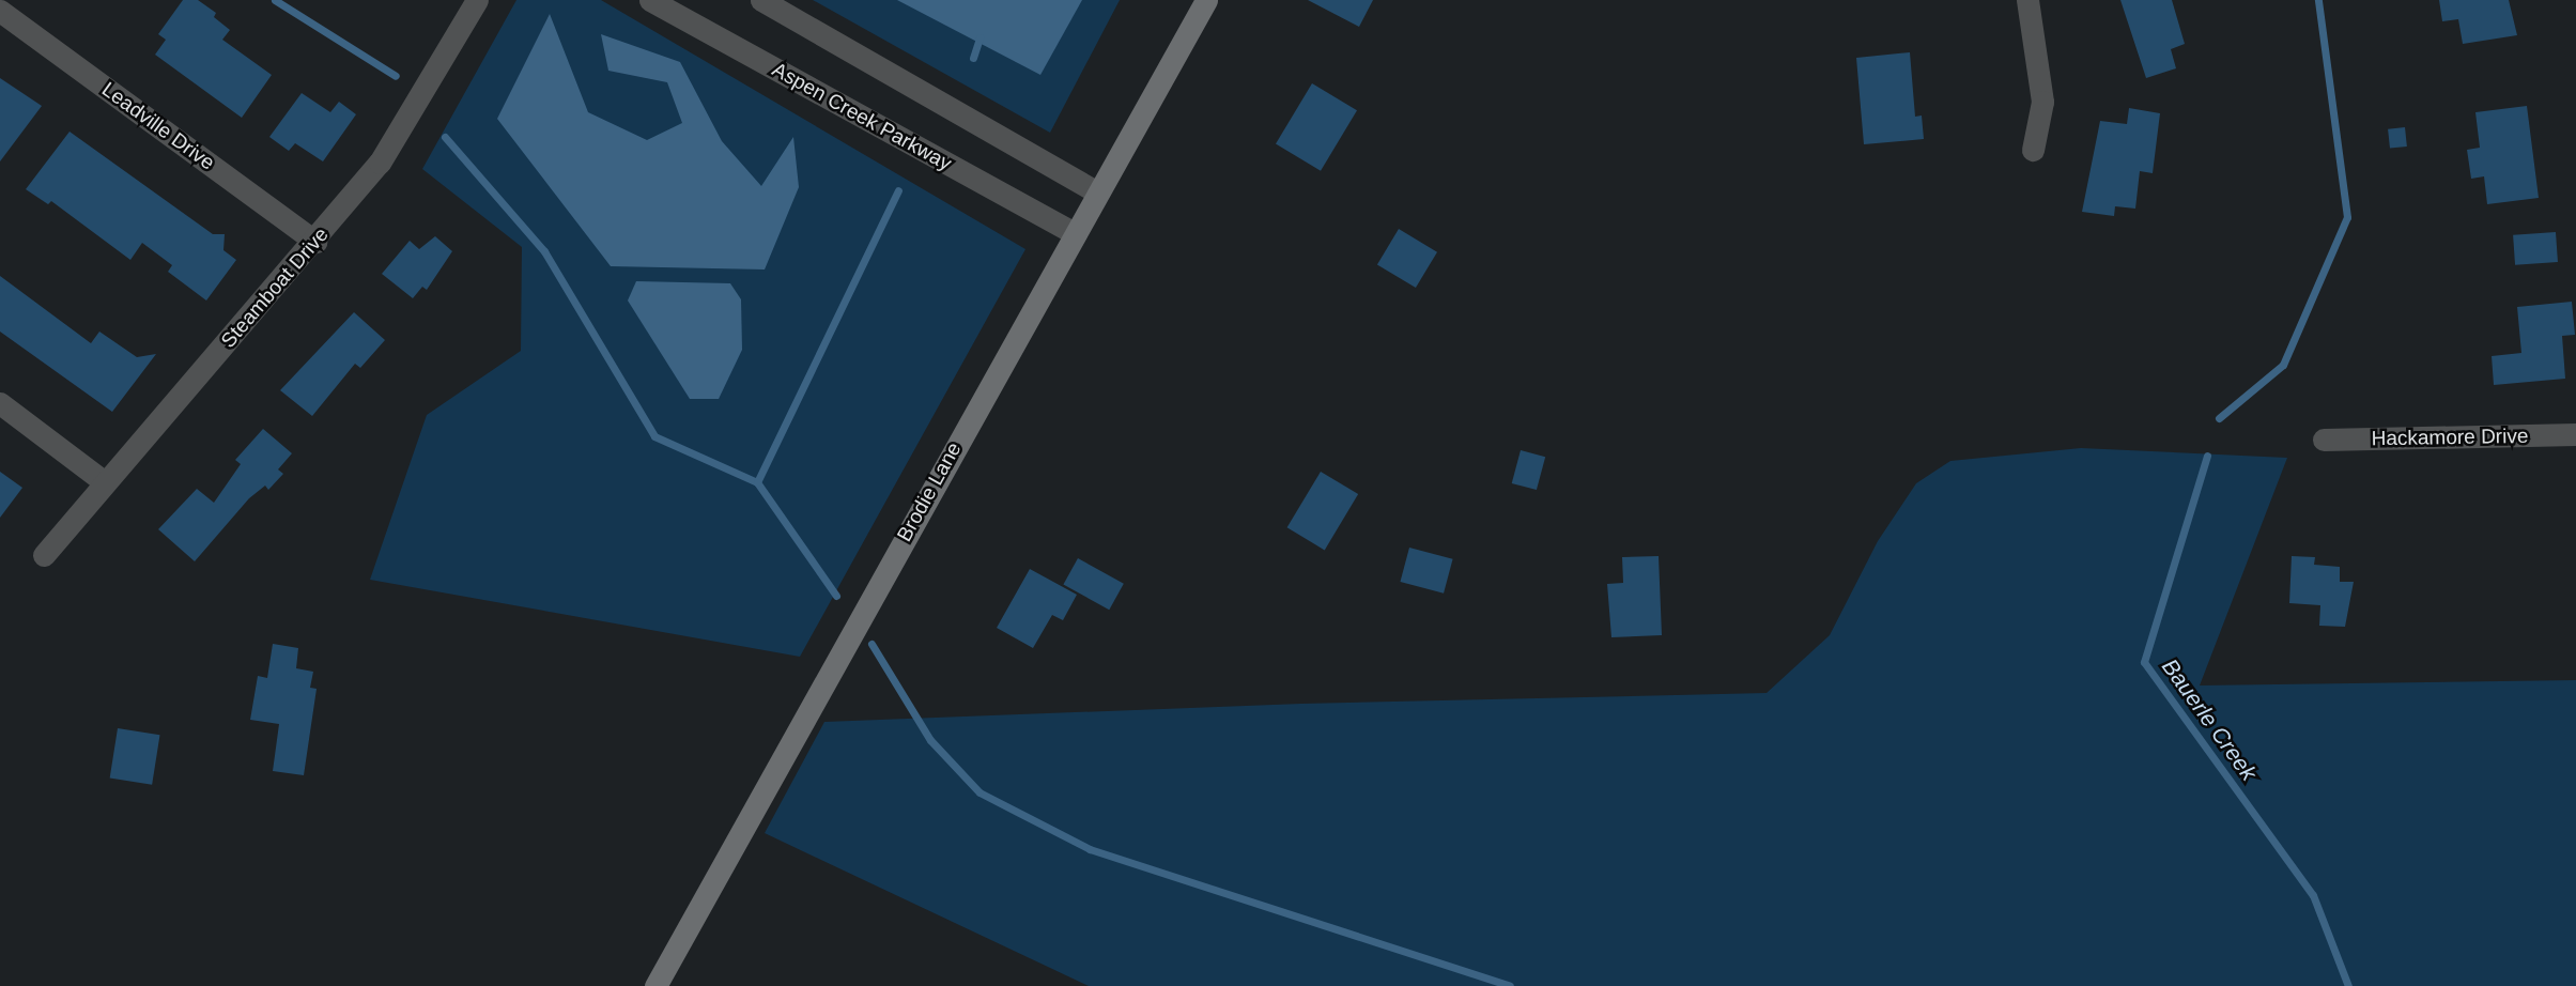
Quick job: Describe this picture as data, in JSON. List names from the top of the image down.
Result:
{
  "streets": {
    "main road": ["Brodie Lane"],
    "street": [
      "Aspen Creek Parkway",
      "Leadville Drive",
      "Steamboat Drive",
      "Hackamore Drive"
    ]
  },
  "crossings": [
    ["Aspen Creek Parkway", "Brodie Lane"],
    ["Leadville Drive", "Steamboat Drive"]
  ],
  "water": ["Bauerle Creek"]
}
